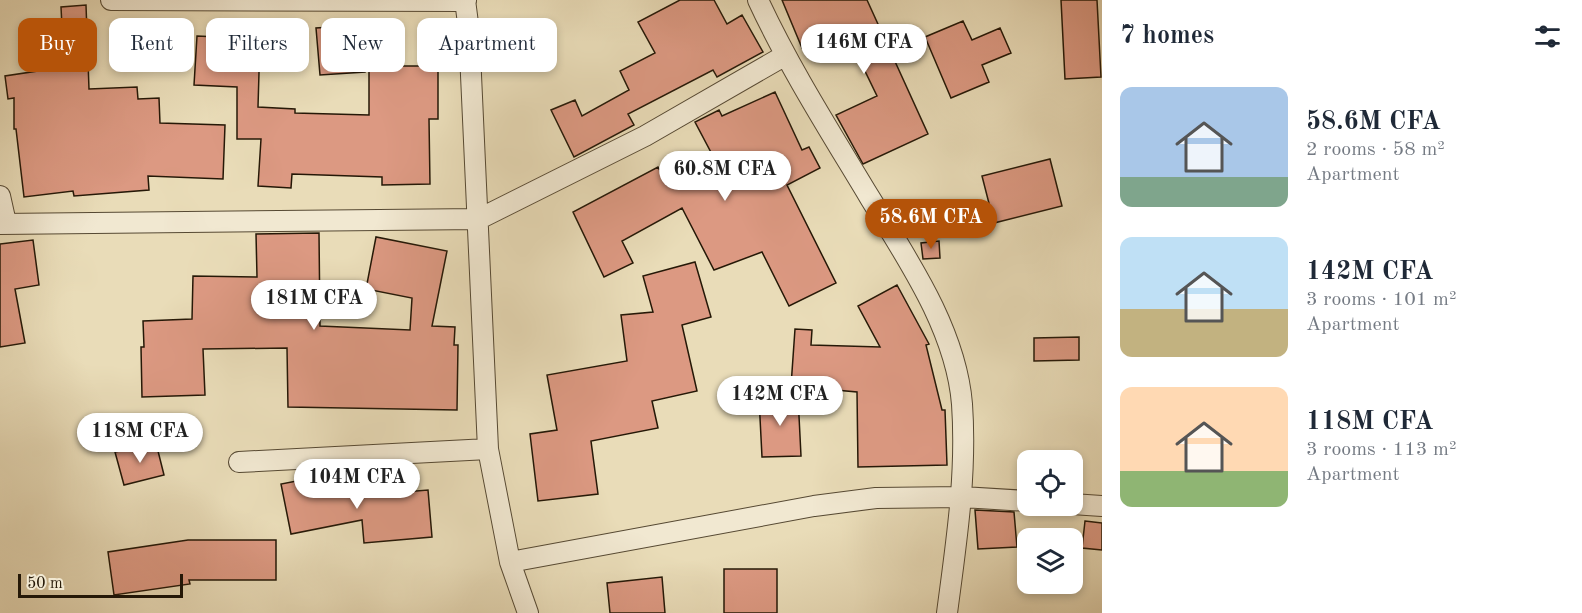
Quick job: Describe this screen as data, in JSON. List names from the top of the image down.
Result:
{
  "scale_bar": "50 m",
  "page": {
    "heading": "7 homes",
    "chip": [
      "Buy",
      "Rent",
      "Filters",
      "New",
      "Apartment"
    ],
    "price": [
      "146M CFA",
      "60.8M CFA",
      "58.6M CFA",
      "181M CFA",
      "142M CFA",
      "118M CFA",
      "104M CFA"
    ],
    "list": [
      {
        "name": "58.6M CFA",
        "note": "2 rooms · 58 m² · Apartment"
      },
      {
        "name": "142M CFA",
        "note": "3 rooms · 101 m² · Apartment"
      },
      {
        "name": "118M CFA",
        "note": "3 rooms · 113 m² · Apartment"
      }
    ],
    "scale": "50 m"
  }
}
